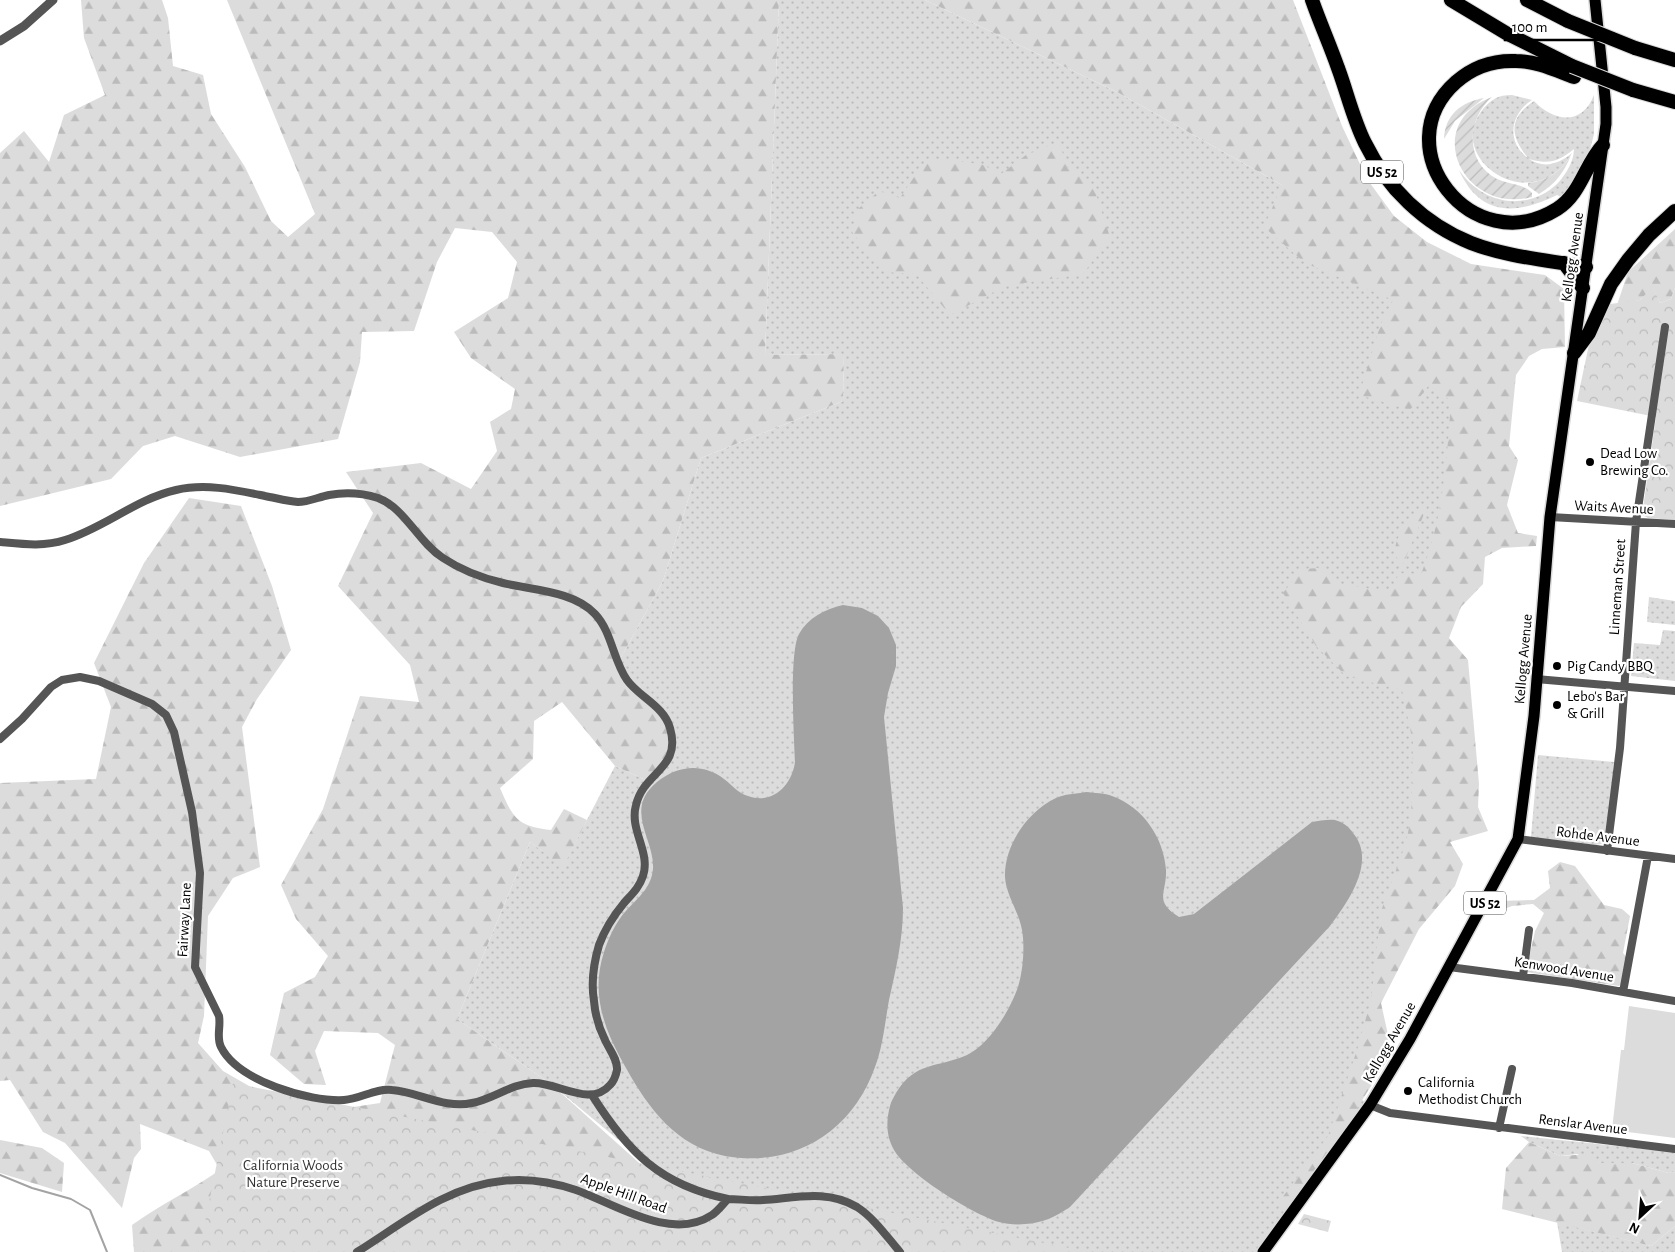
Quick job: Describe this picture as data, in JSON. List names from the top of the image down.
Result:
{
  "streets": {
    "highway": ["US 52"],
    "main road": ["Kellogg Avenue"],
    "street": [
      "Waits Avenue",
      "Linneman Street",
      "Rohde Avenue",
      "Fairway Lane",
      "Kenwood Avenue",
      "Renslar Avenue",
      "Apple Hill Road"
    ]
  },
  "crossings": [
    ["US 52", "Kellogg Avenue"],
    ["Kellogg Avenue", "Waits Avenue"],
    ["Kellogg Avenue", "Rohde Avenue"],
    ["Kellogg Avenue", "Kenwood Avenue"],
    ["Kellogg Avenue", "Renslar Avenue"],
    ["Waits Avenue", "Linneman Street"],
    ["Linneman Street", "Rohde Avenue"]
  ],
  "parks": ["California Woods Nature Preserve"],
  "places": [
    "Dead Low Brewing Co.",
    "Pig Candy BBQ",
    "Lebo's Bar & Grill",
    "California Methodist Church"
  ],
  "scale_bar": "100 m",
  "north": "bottom left"
}
